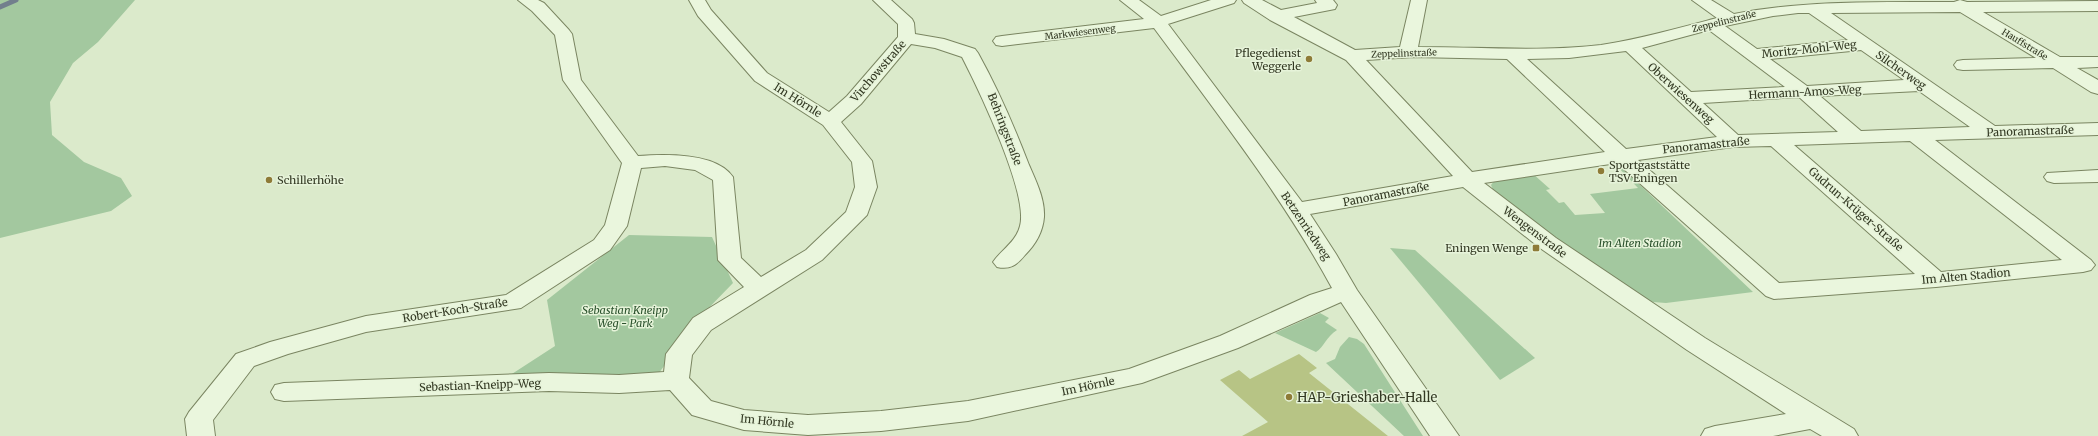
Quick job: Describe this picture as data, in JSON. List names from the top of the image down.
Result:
{
  "streets": {
    "street": [
      "Zeppelinstraße",
      "Markwiesenweg",
      "Hauffstraße",
      "Moritz-Mohl-Weg",
      "Silcherweg",
      "Virchowstraße",
      "Hermann-Amos-Weg",
      "Oberwiesenweg",
      "Im Hörnle",
      "Behringstraße",
      "Panoramastraße",
      "Gudrun-Krüger-Straße",
      "Betzenriedweg",
      "Wengenstraße",
      "Im Alten Stadion",
      "Robert-Koch-Straße",
      "Sebastian-Kneipp-Weg"
    ]
  },
  "crossings": [
    ["Zeppelinstraße", "Hauffstraße"],
    ["Zeppelinstraße", "Silcherweg"],
    ["Zeppelinstraße", "Oberwiesenweg"],
    ["Zeppelinstraße", "Wengenstraße"],
    ["Zeppelinstraße", "Im Alten Stadion"],
    ["Markwiesenweg", "Betzenriedweg"],
    ["Moritz-Mohl-Weg", "Silcherweg"],
    ["Silcherweg", "Hermann-Amos-Weg"],
    ["Silcherweg", "Panoramastraße"],
    ["Virchowstraße", "Im Hörnle"],
    ["Virchowstraße", "Behringstraße"],
    ["Hermann-Amos-Weg", "Oberwiesenweg"],
    ["Oberwiesenweg", "Panoramastraße"],
    ["Im Hörnle", "Betzenriedweg"],
    ["Im Hörnle", "Sebastian-Kneipp-Weg"],
    ["Panoramastraße", "Gudrun-Krüger-Straße"],
    ["Panoramastraße", "Betzenriedweg"],
    ["Panoramastraße", "Wengenstraße"],
    ["Panoramastraße", "Im Alten Stadion"],
    ["Gudrun-Krüger-Straße", "Im Alten Stadion"]
  ],
  "parks": ["Im Alten Stadion", "Sebastian Kneipp Weg - Park"],
  "places": {
    "other": [
      "Pflegedienst Weggerle",
      "Sportgaststätte TSV Eningen",
      "Schillerhöhe",
      "HAP-Grieshaber-Halle"
    ],
    "transit": ["Eningen Wenge"]
  }
}
